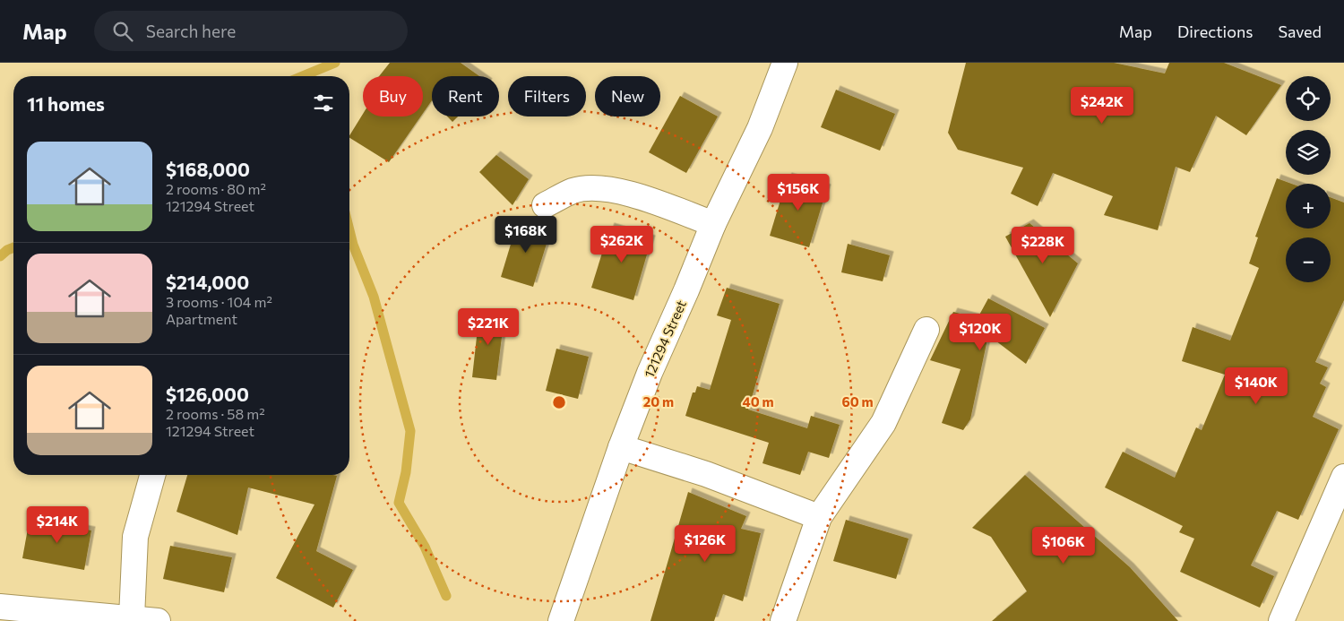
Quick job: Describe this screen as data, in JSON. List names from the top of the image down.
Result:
{
  "streets": {
    "street": ["121294 Street"]
  },
  "page": {
    "header": "Map",
    "search": "Search here",
    "nav": ["Map", "Directions", "Saved"],
    "map_buttons": ["+", "−"],
    "chip": [
      "Buy",
      "Rent",
      "Filters",
      "New"
    ],
    "heading": "11 homes",
    "price": [
      "$242K",
      "$156K",
      "$168K",
      "$262K",
      "$228K",
      "$221K",
      "$120K",
      "$140K",
      "$214K",
      "$126K",
      "$106K"
    ],
    "list": [
      {
        "name": "$168,000",
        "note": "2 rooms · 80 m² · 121294 Street"
      },
      {
        "name": "$214,000",
        "note": "3 rooms · 104 m² · Apartment"
      },
      {
        "name": "$126,000",
        "note": "2 rooms · 58 m² · 121294 Street"
      }
    ]
  },
  "rings": ["20 m", "40 m", "60 m"]
}
